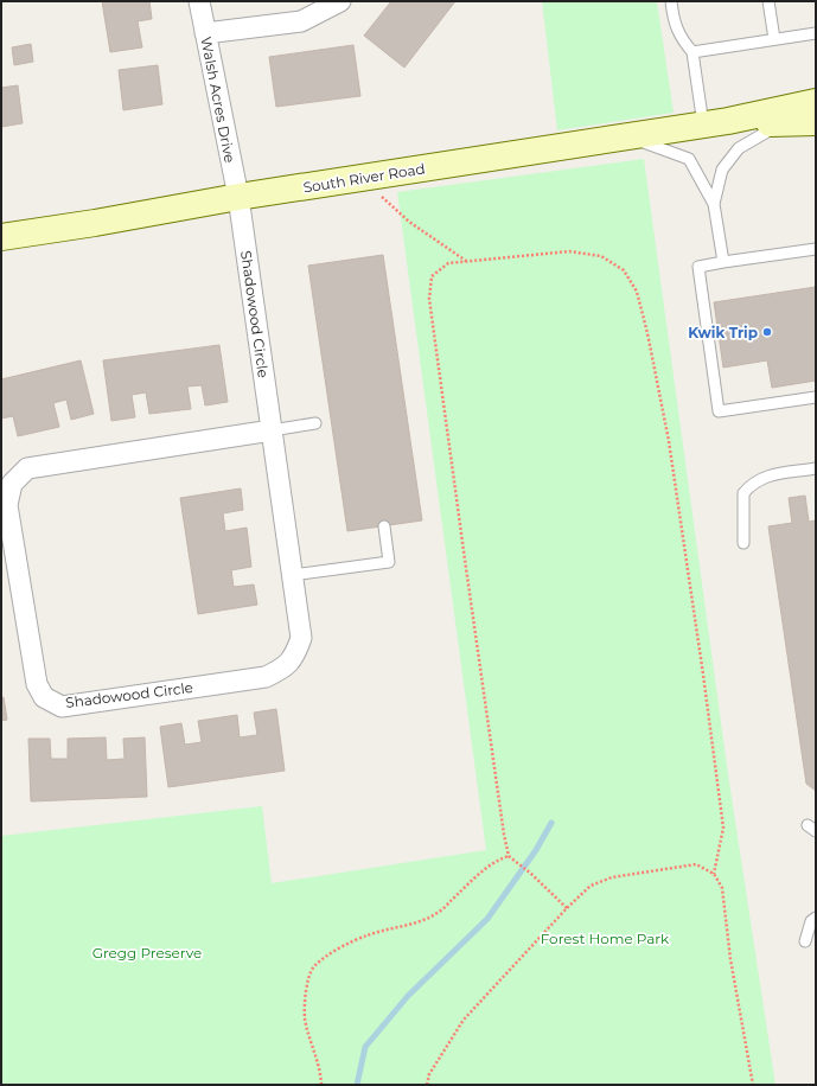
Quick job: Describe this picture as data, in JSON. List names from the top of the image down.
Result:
{
  "streets": {
    "street": ["Walsh Acres Drive", "South River Road", "Shadowood Circle"]
  },
  "crossings": [
    ["Walsh Acres Drive", "South River Road"],
    ["Walsh Acres Drive", "Shadowood Circle"],
    ["South River Road", "Shadowood Circle"]
  ],
  "parks": ["Forest Home Park", "Gregg Preserve"],
  "places": ["Kwik Trip"]
}
